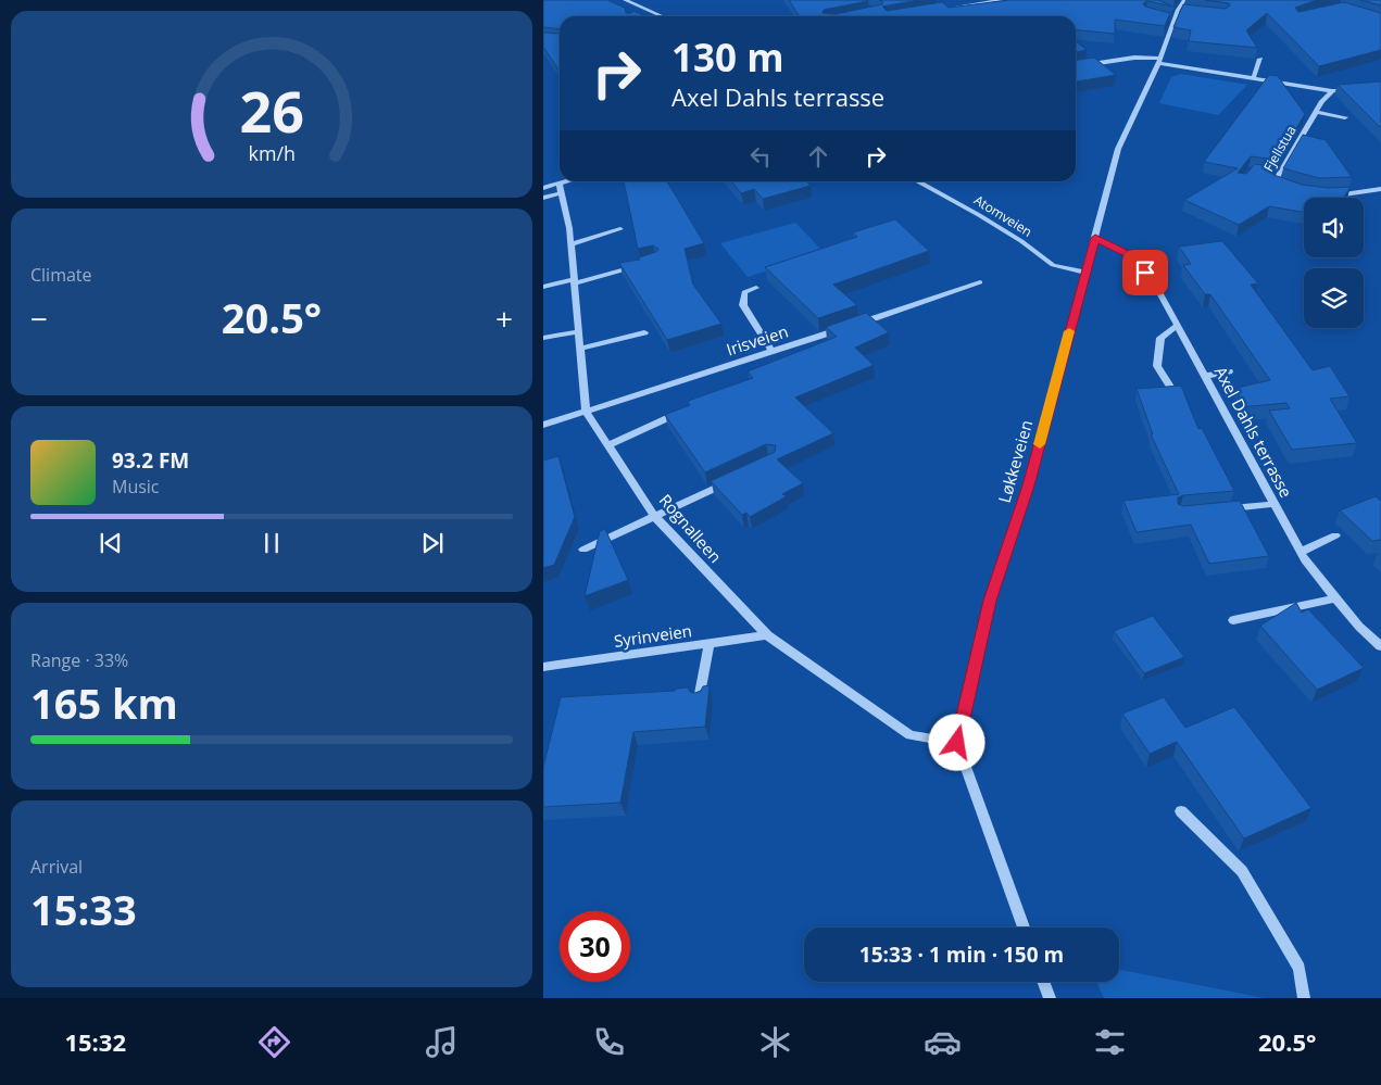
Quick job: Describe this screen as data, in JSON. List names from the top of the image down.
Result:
{
  "streets": {
    "street": [
      "Fjellstua",
      "Atomveien",
      "Irisveien",
      "Axel Dahls terrasse",
      "Løkkeveien",
      "Rognalleen",
      "Syrinveien"
    ]
  },
  "crossings": [
    ["Atomveien", "Løkkeveien"],
    ["Irisveien", "Rognalleen"],
    ["Axel Dahls terrasse", "Løkkeveien"],
    ["Løkkeveien", "Rognalleen"],
    ["Rognalleen", "Syrinveien"]
  ],
  "page": {
    "turn": ["130 m", "Axel Dahls terrasse"],
    "tile": [
      "Climate",
      ["Range · 33%", "165 km"],
      ["Arrival", "15:33"]
    ],
    "heat": ["−", "20.5°", "+"],
    "song": ["93.2 FM", "Music"],
    "limit": "30",
    "trip": "15:33 · 1 min · 150 m",
    "tabs": ["15:32", "20.5°"],
    "gauge": ["26", "km/h"]
  }
}
